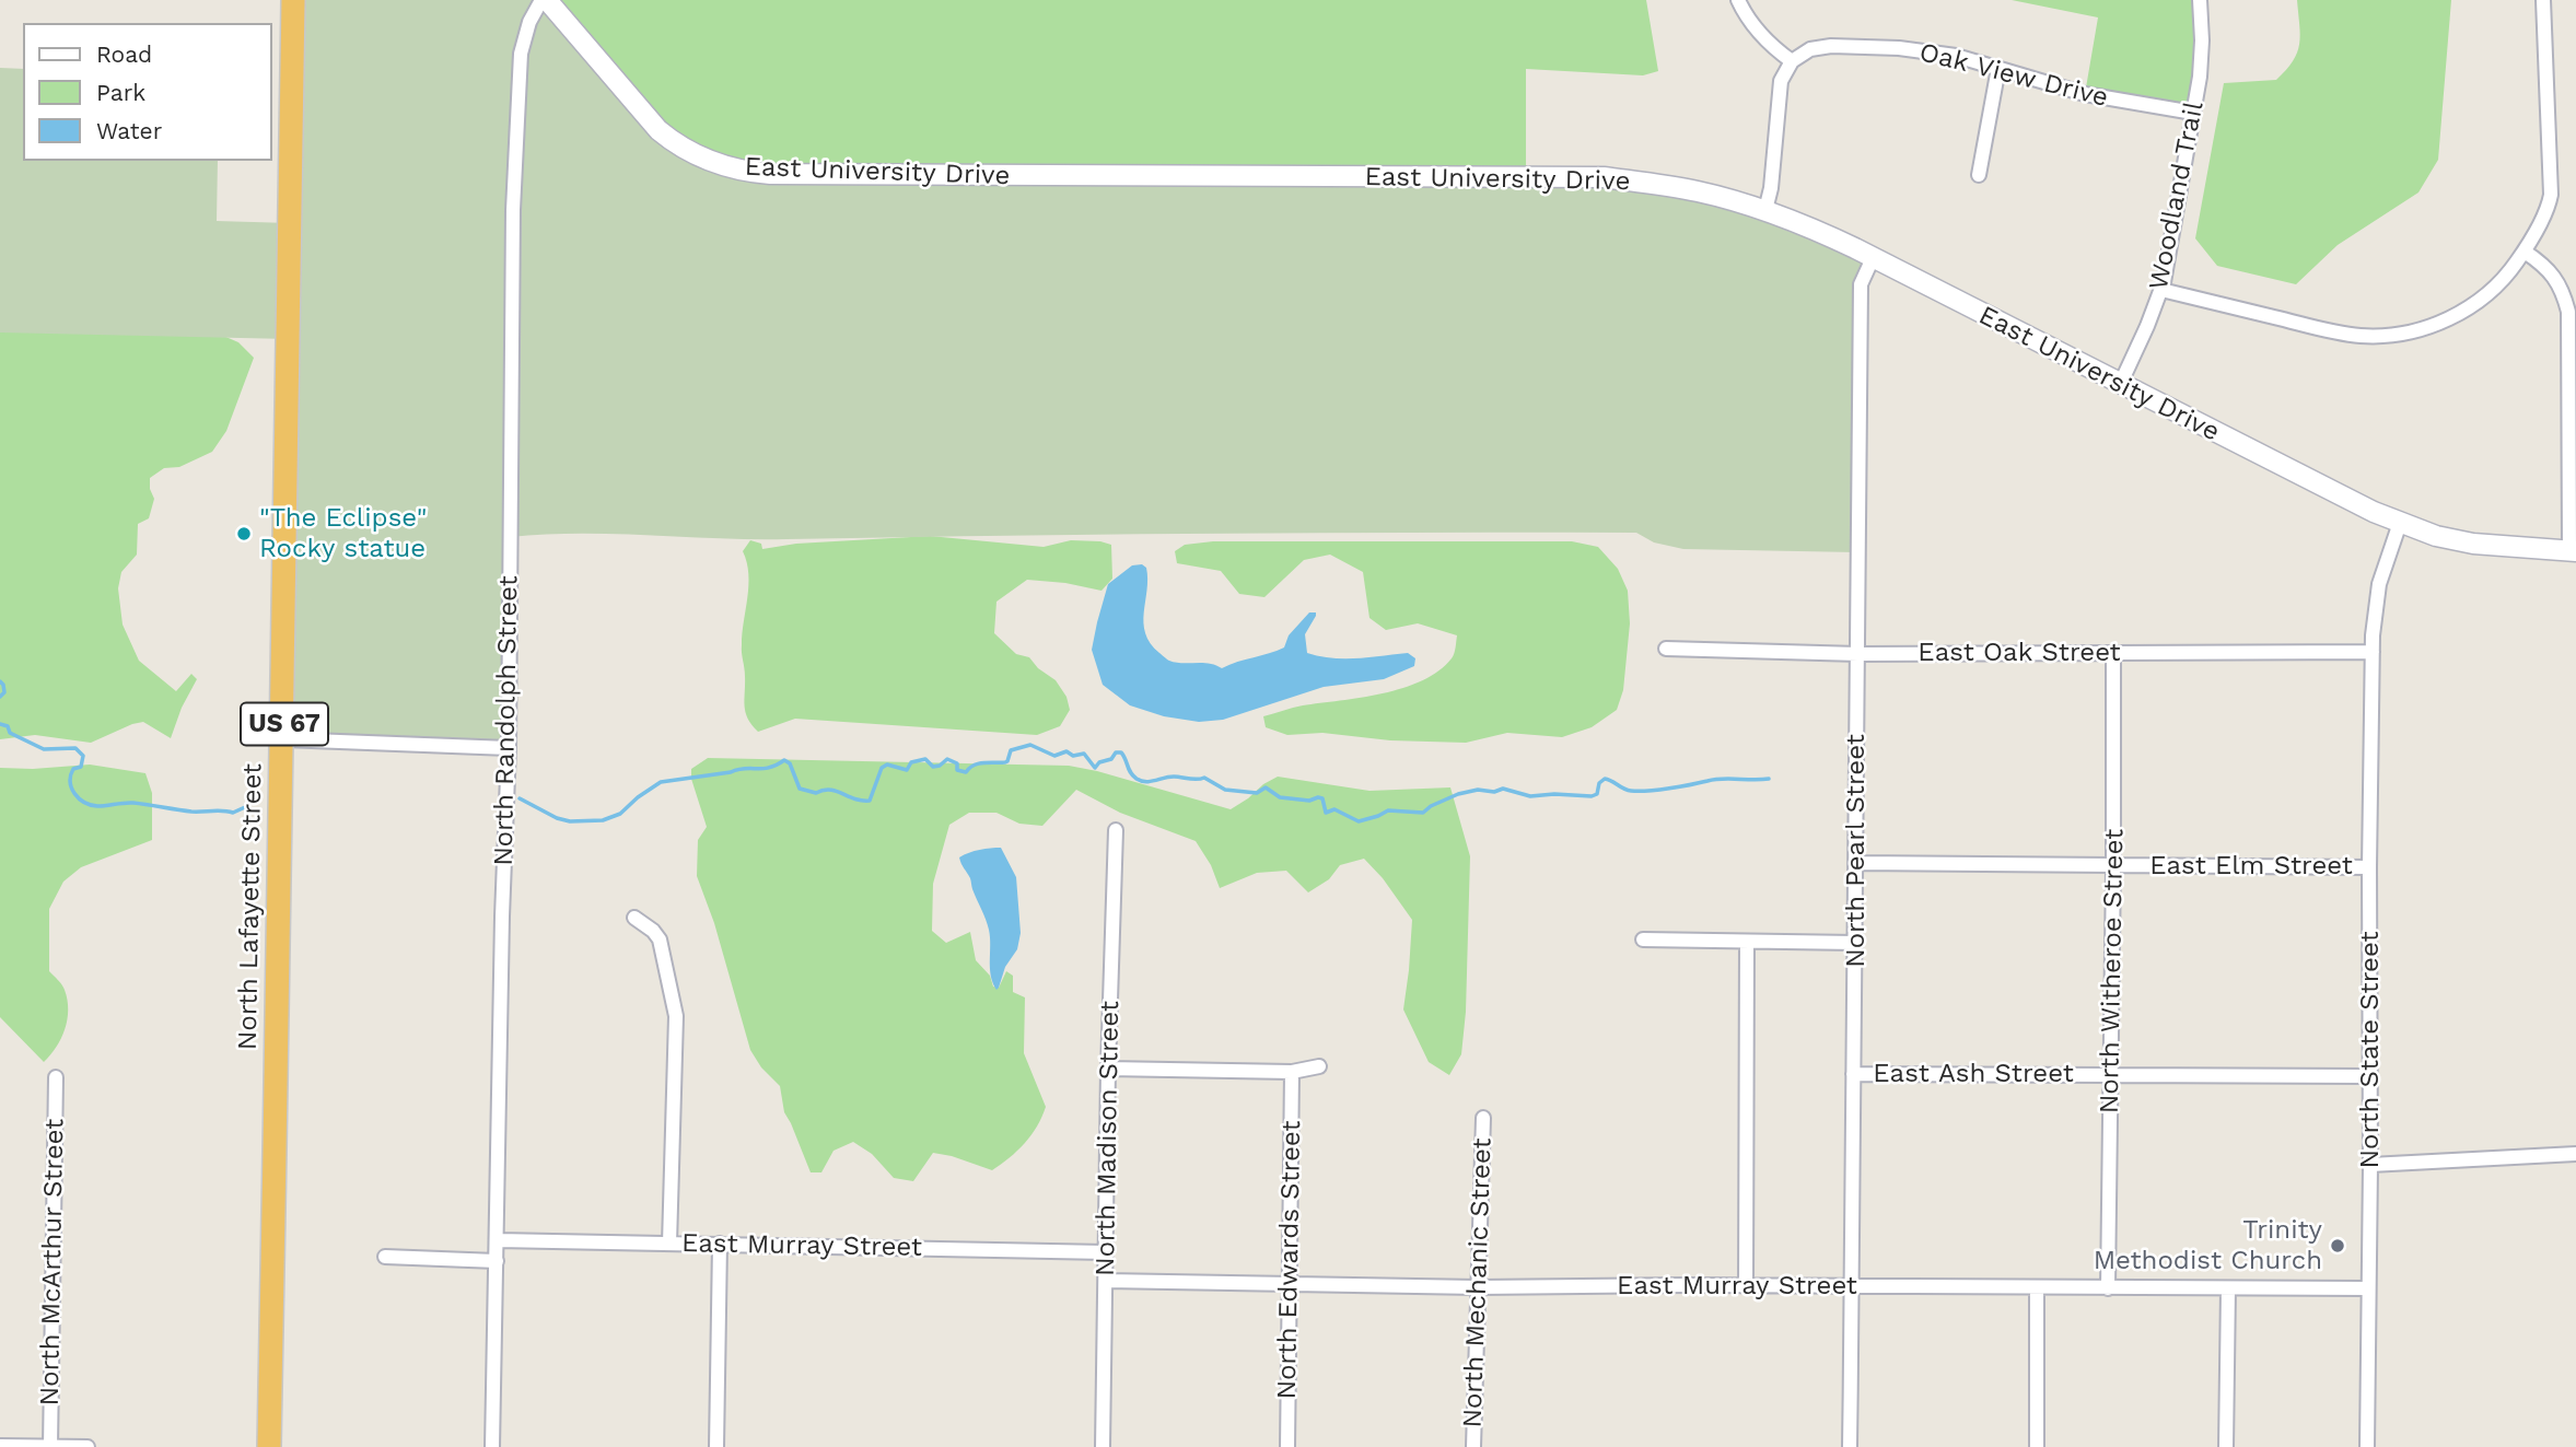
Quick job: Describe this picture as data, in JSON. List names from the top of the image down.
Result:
{
  "streets": {
    "highway": ["US 67", "North Lafayette Street"],
    "main road": ["East University Drive"],
    "street": [
      "Oak View Drive",
      "Woodland Trail",
      "East Oak Street",
      "North Randolph Street",
      "North Pearl Street",
      "East Elm Street",
      "North Witheroe Street",
      "North State Street",
      "East Ash Street",
      "North Madison Street",
      "East Murray Street",
      "North Edwards Street",
      "North McArthur Street",
      "North Mechanic Street"
    ]
  },
  "crossings": [
    ["Oak View Drive", "Woodland Trail"],
    ["East University Drive", "Woodland Trail"],
    ["East University Drive", "North Pearl Street"],
    ["East University Drive", "North State Street"],
    ["East Oak Street", "North Pearl Street"],
    ["East Oak Street", "North Witheroe Street"],
    ["East Oak Street", "North State Street"],
    ["North Randolph Street", "East Murray Street"],
    ["North Pearl Street", "East Elm Street"],
    ["North Pearl Street", "East Ash Street"],
    ["North Pearl Street", "East Murray Street"],
    ["East Elm Street", "North Witheroe Street"],
    ["East Elm Street", "North State Street"],
    ["North Witheroe Street", "East Ash Street"],
    ["North Witheroe Street", "East Murray Street"],
    ["North State Street", "East Ash Street"],
    ["North State Street", "East Murray Street"],
    ["North Madison Street", "East Murray Street"],
    ["East Murray Street", "North Edwards Street"],
    ["East Murray Street", "North Mechanic Street"]
  ],
  "places": ["\"The Eclipse\" Rocky statue", "Trinity Methodist Church"],
  "legend": ["Road", "Park", "Water"]
}
